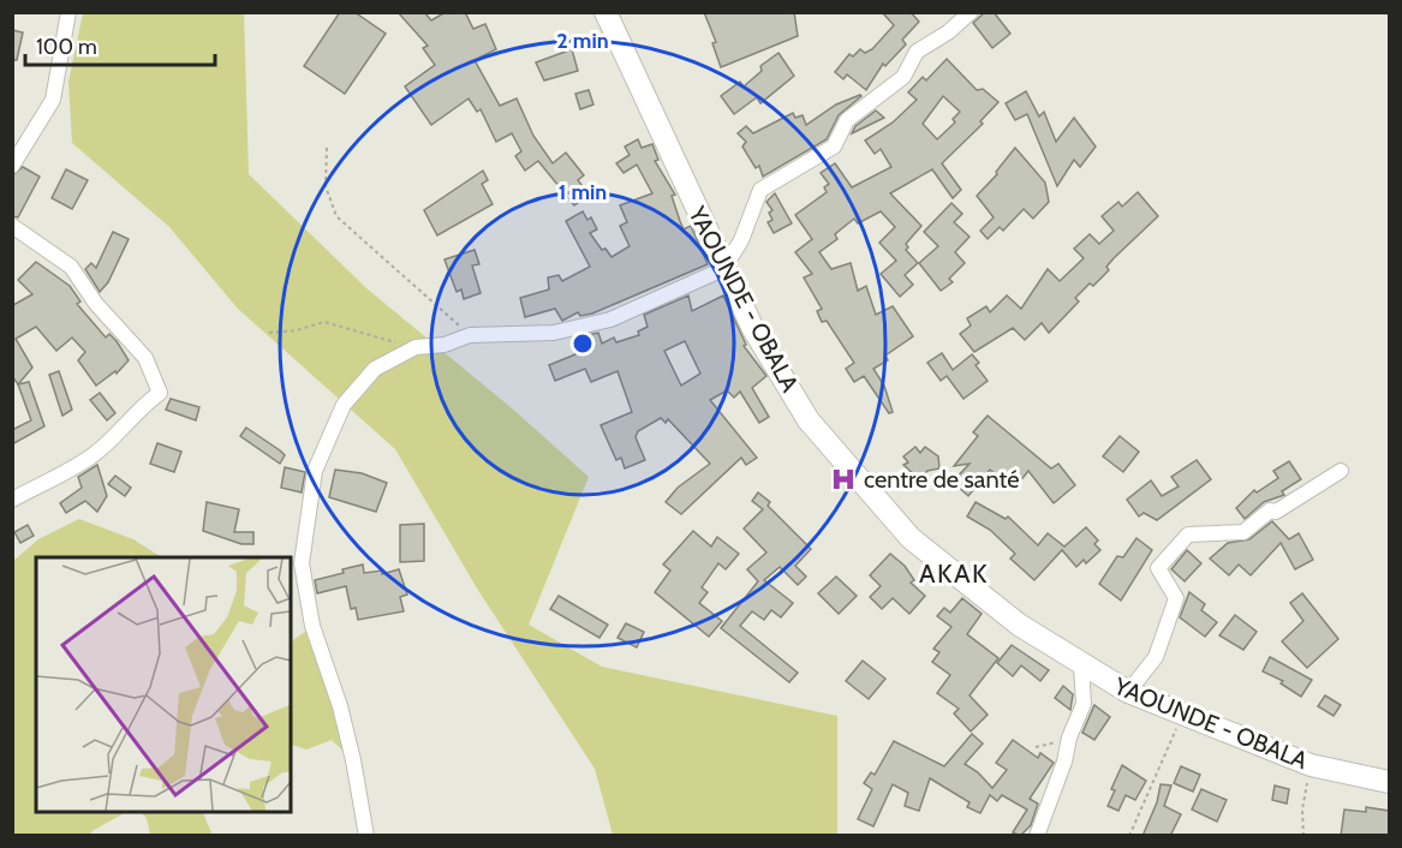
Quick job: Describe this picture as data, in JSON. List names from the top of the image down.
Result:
{
  "streets": {
    "highway": ["YAOUNDE - OBALA"]
  },
  "districts": ["AKAK"],
  "places": {
    "hospital": ["centre de santé"]
  },
  "scale_bar": "100 m",
  "rings": ["2 min", "1 min"]
}
